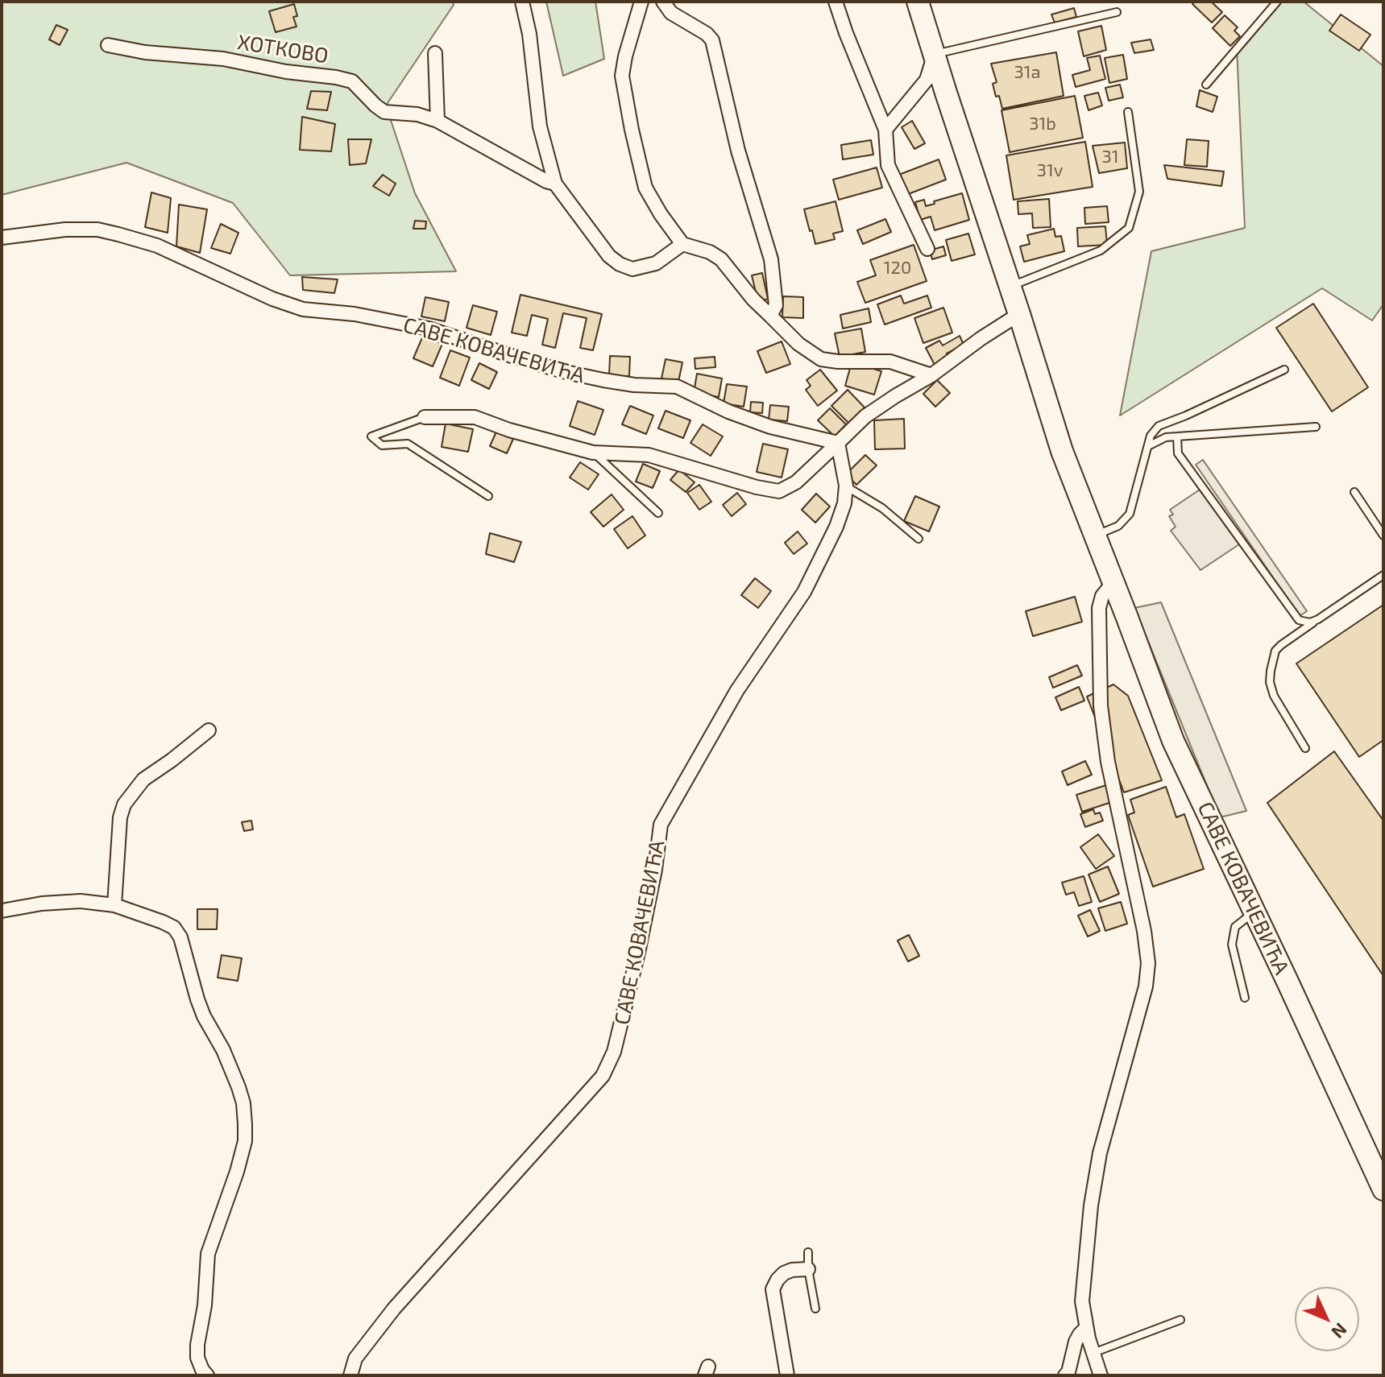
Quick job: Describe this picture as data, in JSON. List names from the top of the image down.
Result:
{
  "streets": {
    "main road": ["САВЕ КОВАЧЕВИЋА"],
    "street": ["ХОТКОВО"]
  },
  "house_numbers": [
    "31a",
    "31b",
    "31",
    "31v",
    "120"
  ],
  "north": "bottom right"
}
